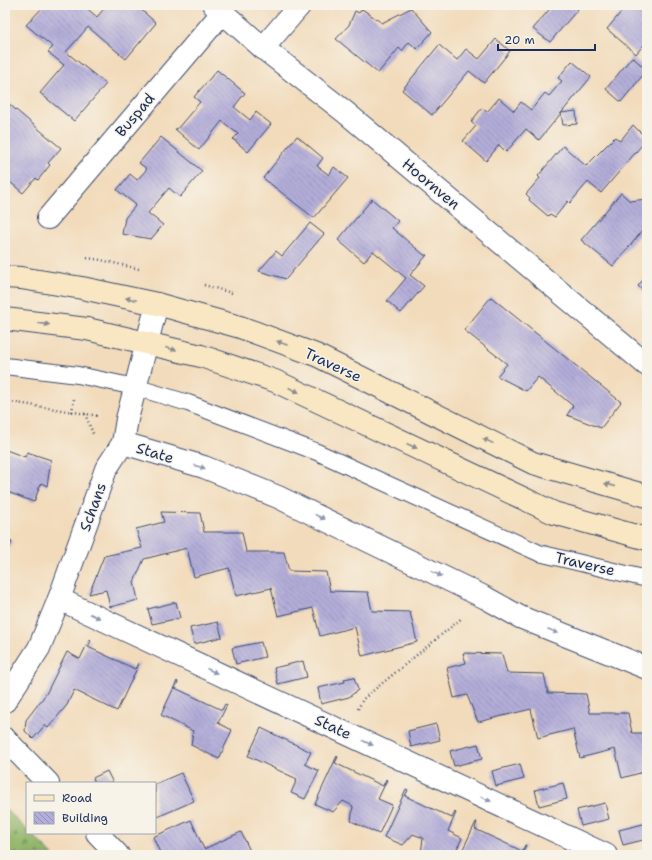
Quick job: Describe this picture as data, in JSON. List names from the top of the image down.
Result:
{
  "streets": {
    "street": [
      "Buspad",
      "Hoornven",
      "Traverse",
      "State",
      "Schans"
    ]
  },
  "crossings": [
    ["Buspad", "Hoornven"],
    ["Traverse", "Schans"],
    ["State", "Schans"]
  ],
  "legend": ["Road", "Building"],
  "scale_bar": "20 m"
}
